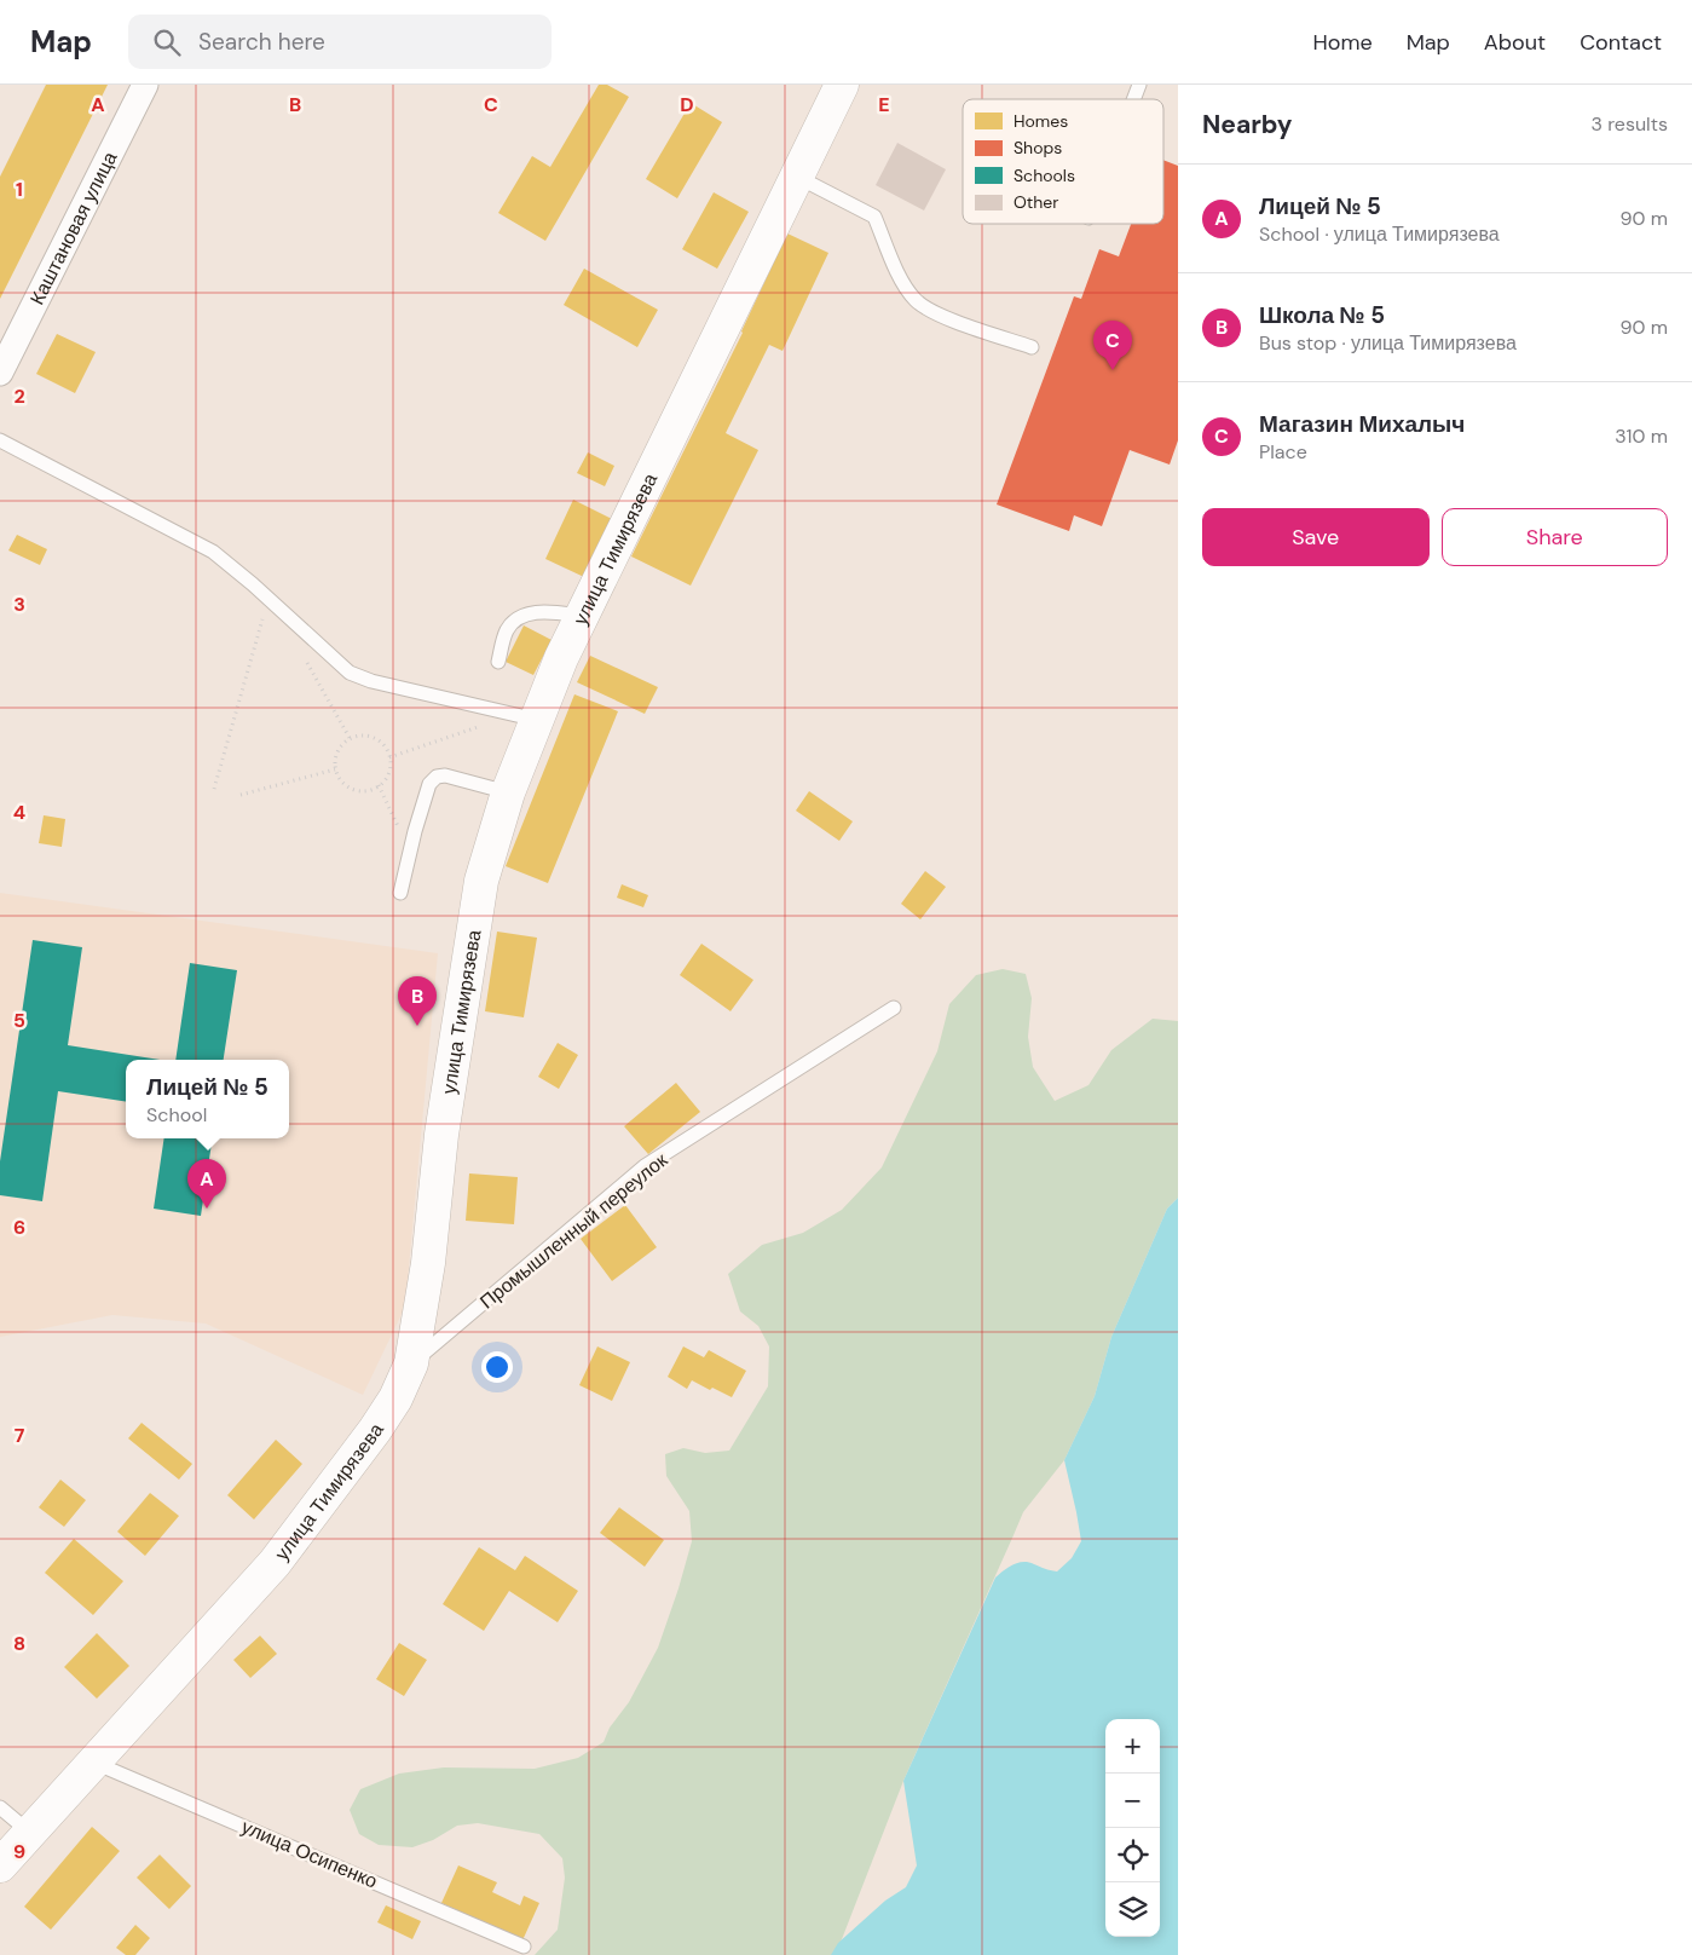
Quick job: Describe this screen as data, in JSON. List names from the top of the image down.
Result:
{
  "streets": {
    "main road": ["улица Тимирязева"],
    "street": ["Каштановая улица"],
    "lane": ["Промышленный переулок", "улица Осипенко"]
  },
  "crossings": [
    ["улица Тимирязева", "Промышленный переулок"],
    ["улица Тимирязева", "улица Осипенко"]
  ],
  "legend": [
    "Homes",
    "Shops",
    "Schools",
    "Other"
  ],
  "page": {
    "header": "Map",
    "search": "Search here",
    "nav": [
      "Home",
      "Map",
      "About",
      "Contact"
    ],
    "heading": ["Nearby", "3 results"],
    "list": [
      {
        "mark": "A",
        "name": "Лицей № 5",
        "note": "School · улица Тимирязева",
        "value": "90 m"
      },
      {
        "mark": "B",
        "name": "Школа № 5",
        "note": "Bus stop · улица Тимирязева",
        "value": "90 m"
      },
      {
        "mark": "C",
        "name": "Магазин Михалыч",
        "note": "Place",
        "value": "310 m"
      }
    ],
    "pins": ["C", "B", "A"],
    "buttons": ["Save", "Share"],
    "popup": ["Лицей № 5", "School"],
    "map_buttons": ["+", "−"]
  },
  "grid": {
    "columns": [
      "A",
      "B",
      "C",
      "D",
      "E"
    ],
    "rows": [
      "1",
      "2",
      "3",
      "4",
      "5",
      "6",
      "7",
      "8",
      "9"
    ]
  }
}
